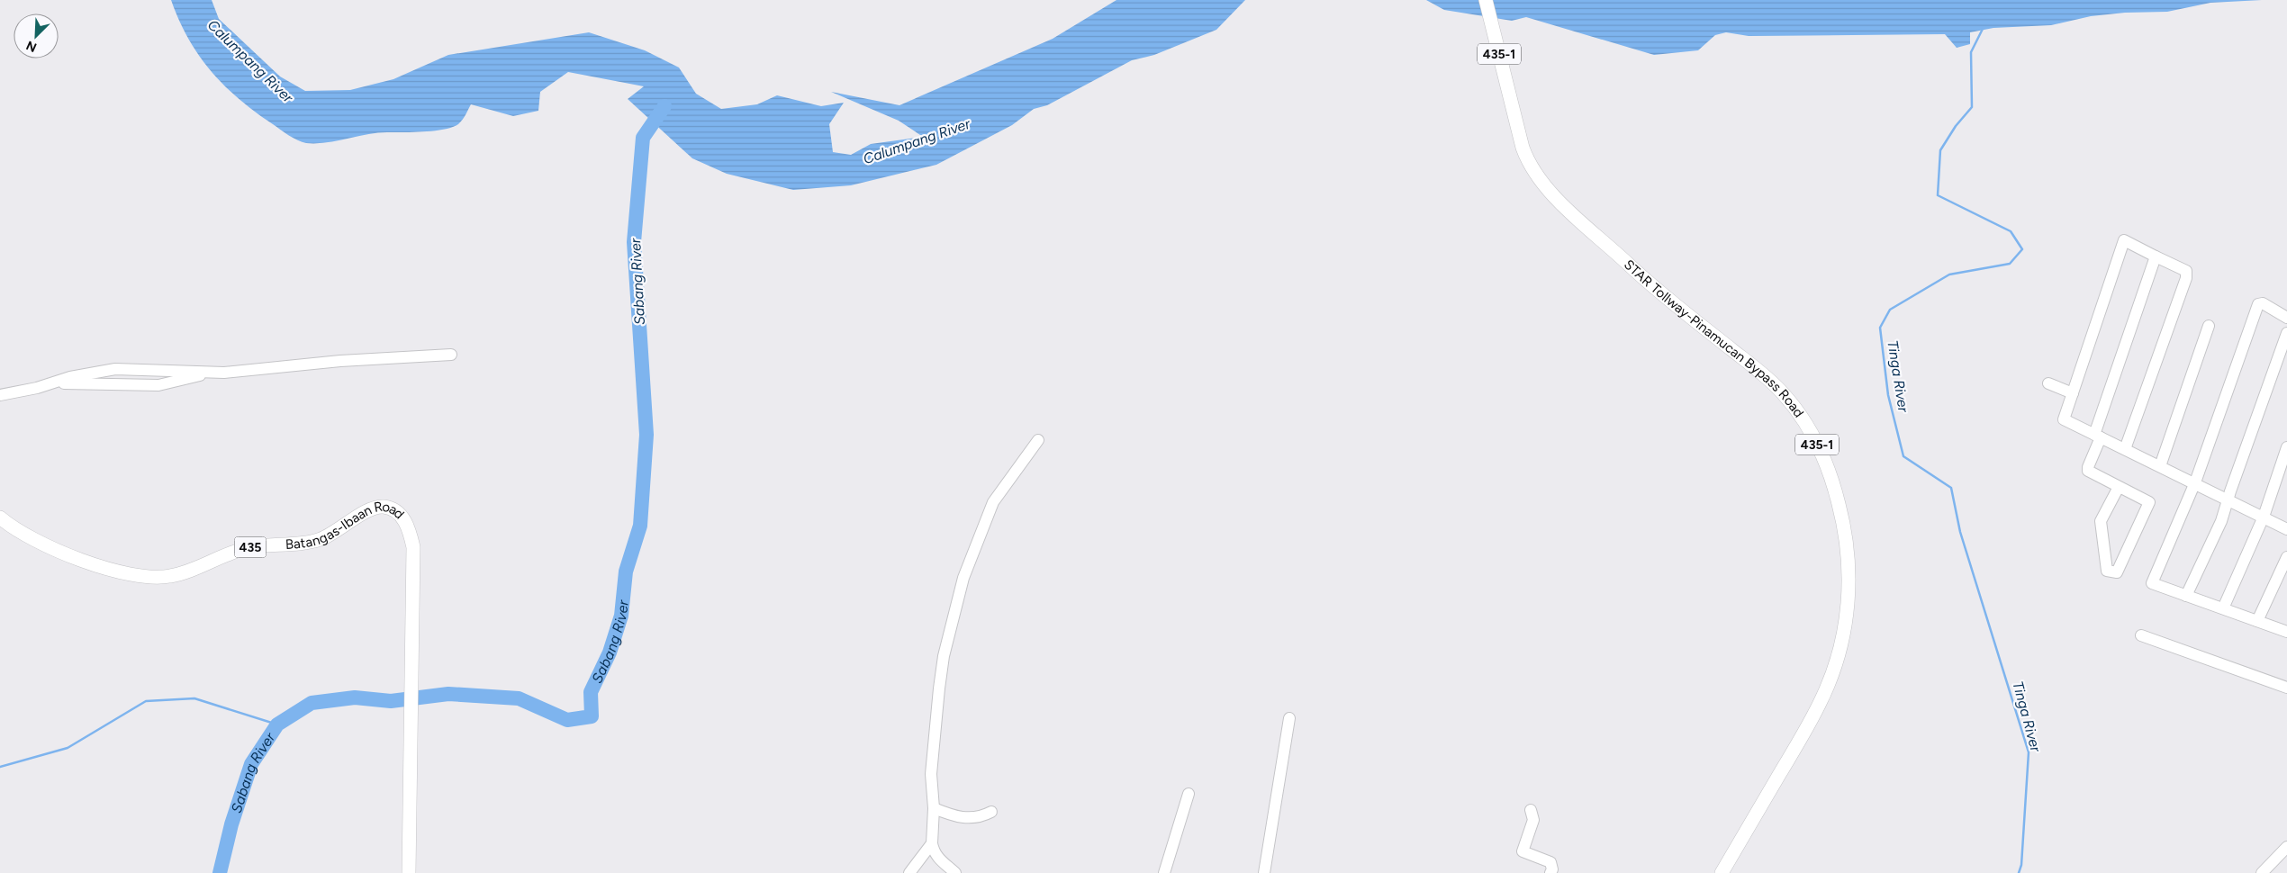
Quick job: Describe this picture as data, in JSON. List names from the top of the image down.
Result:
{
  "streets": {
    "main road": [
      "435-1",
      "STAR Tollway-Pinamucan Bypass Road",
      "Batangas-Ibaan Road",
      "435"
    ]
  },
  "water": ["Calumpang River", "Sabang River", "Tinga River"],
  "north": "bottom left"
}
